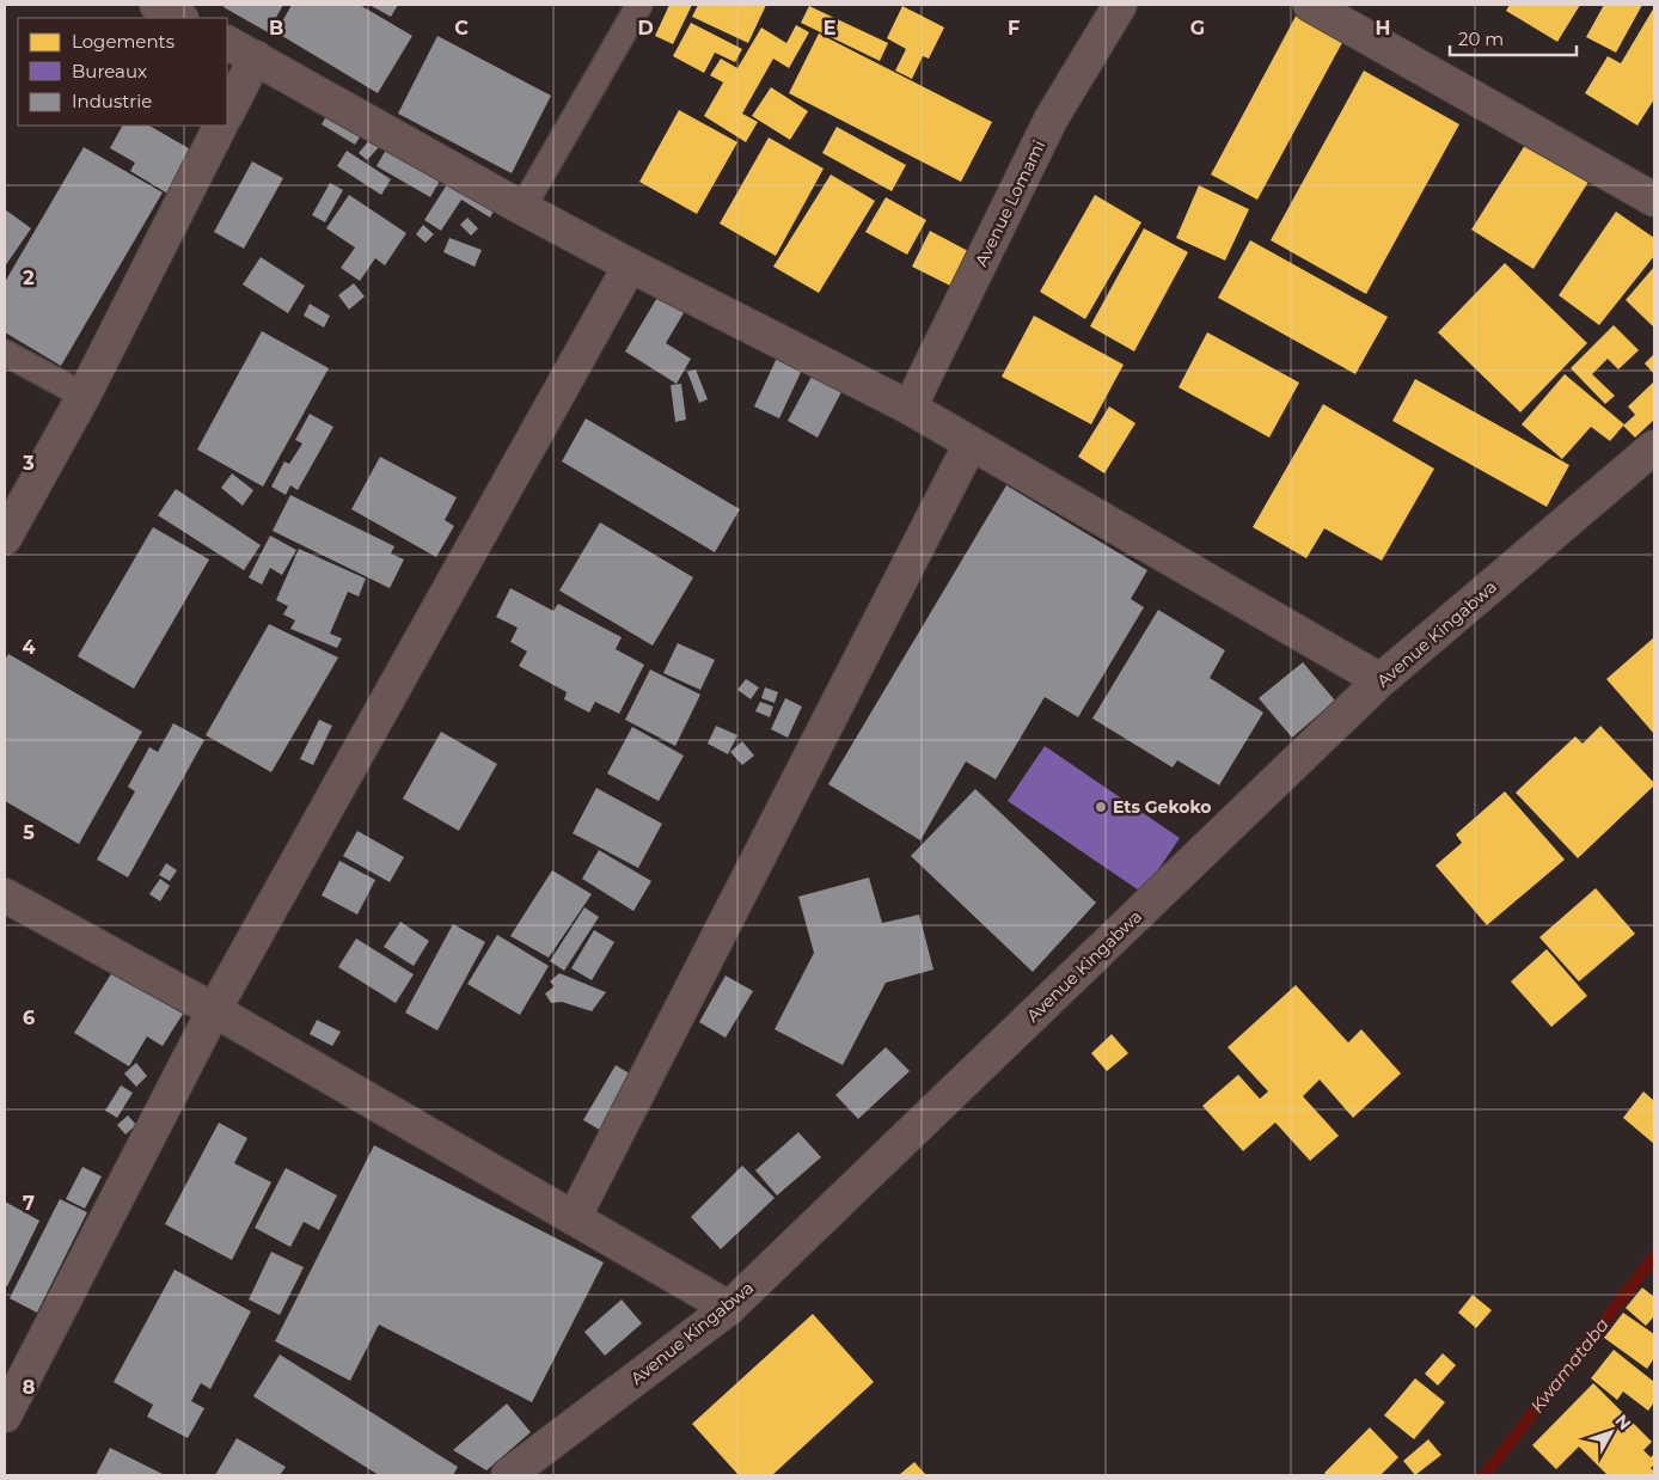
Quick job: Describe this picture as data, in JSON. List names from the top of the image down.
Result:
{
  "streets": {
    "street": ["Avenue Lomami", "Avenue Kingabwa"]
  },
  "water": ["Kwamataba"],
  "places": ["Ets Gekoko"],
  "legend": ["Logements", "Bureaux", "Industrie"],
  "scale_bar": "20 m",
  "north": "top right",
  "grid": {
    "columns": [
      "B",
      "C",
      "D",
      "E",
      "F",
      "G",
      "H"
    ],
    "rows": [
      "2",
      "3",
      "4",
      "5",
      "6",
      "7",
      "8"
    ]
  }
}
